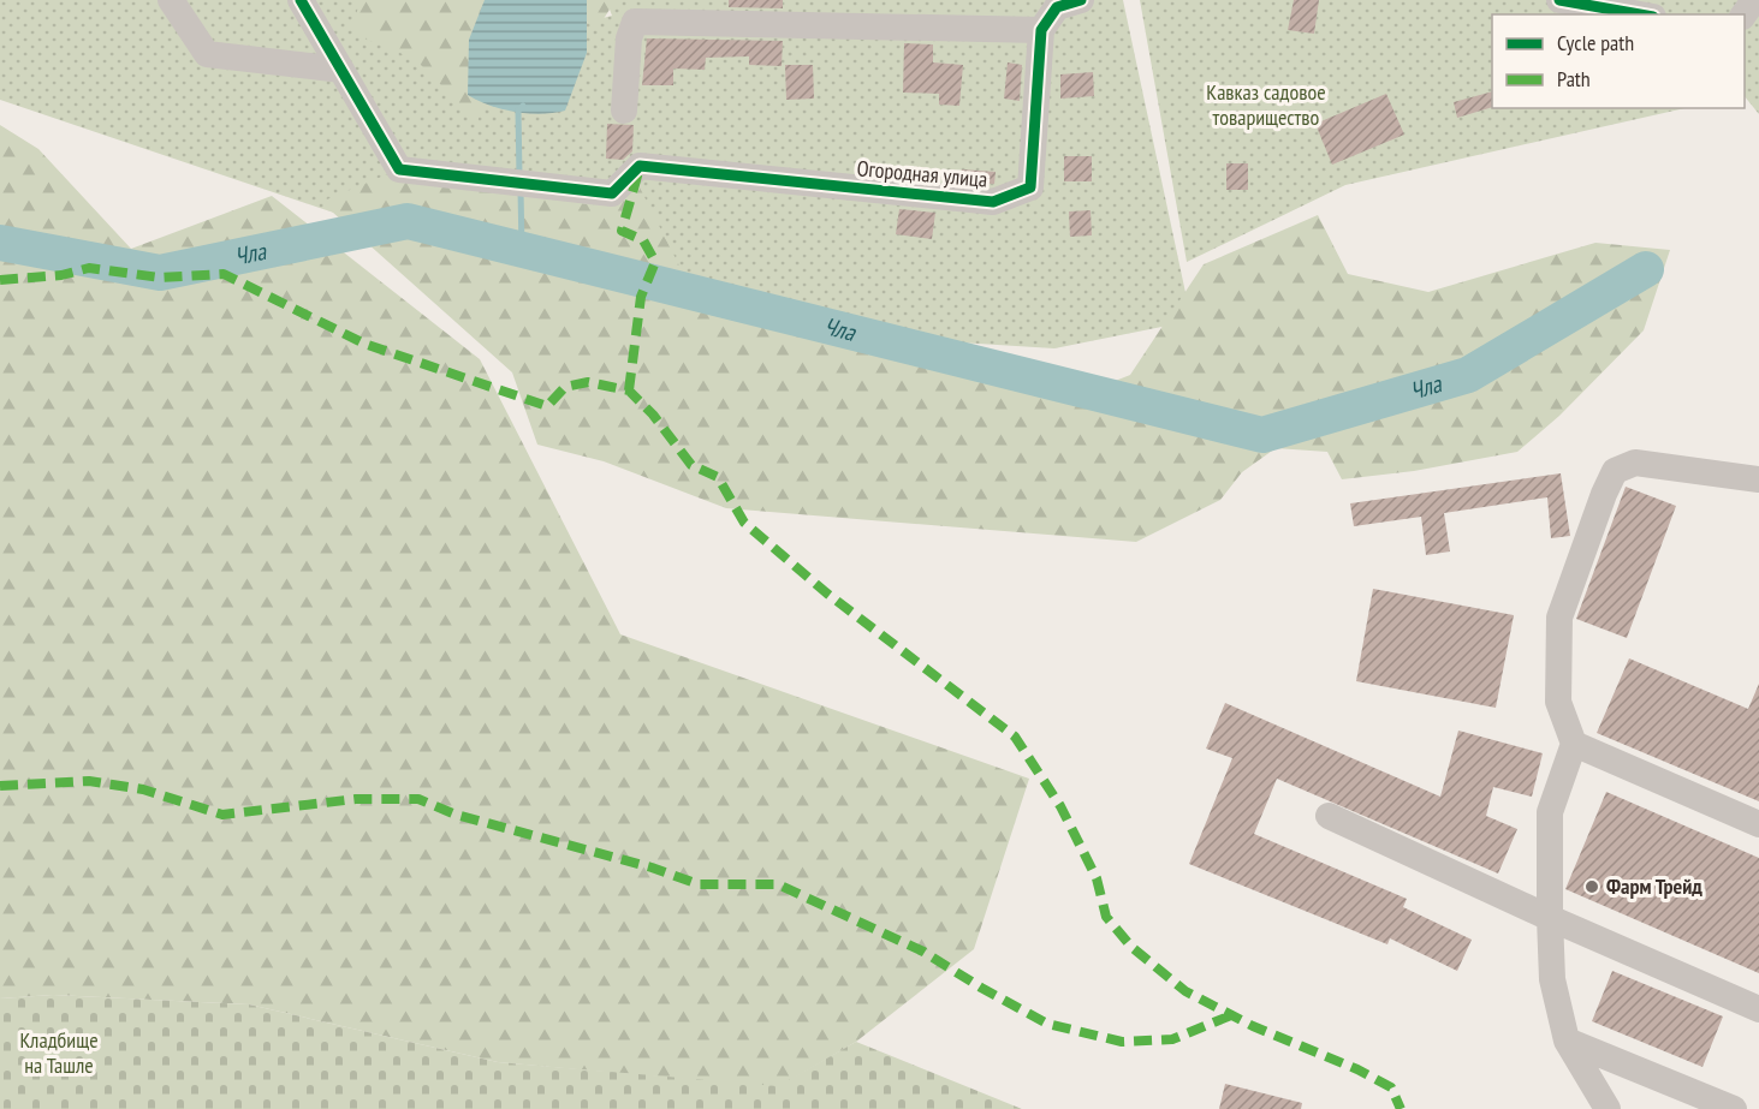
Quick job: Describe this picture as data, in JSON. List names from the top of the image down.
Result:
{
  "streets": {
    "street": ["Огородная улица"]
  },
  "water": ["Чла"],
  "parks": ["Кавказ садовое товарищество", "Кладбище на Ташле"],
  "places": ["Фарм Трейд"],
  "legend": ["Cycle path", "Path"]
}
